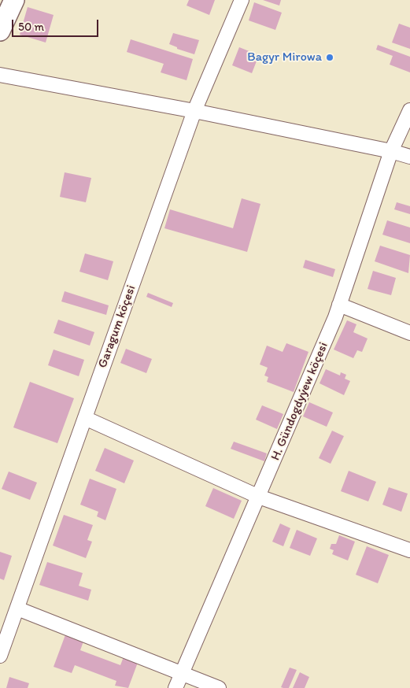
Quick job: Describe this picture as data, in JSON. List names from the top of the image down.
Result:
{
  "streets": {
    "street": ["Garagum köçesi", "H. Gündogdyýew köçesi"]
  },
  "places": ["Bagyr Mirowa"],
  "scale_bar": "50 m"
}
